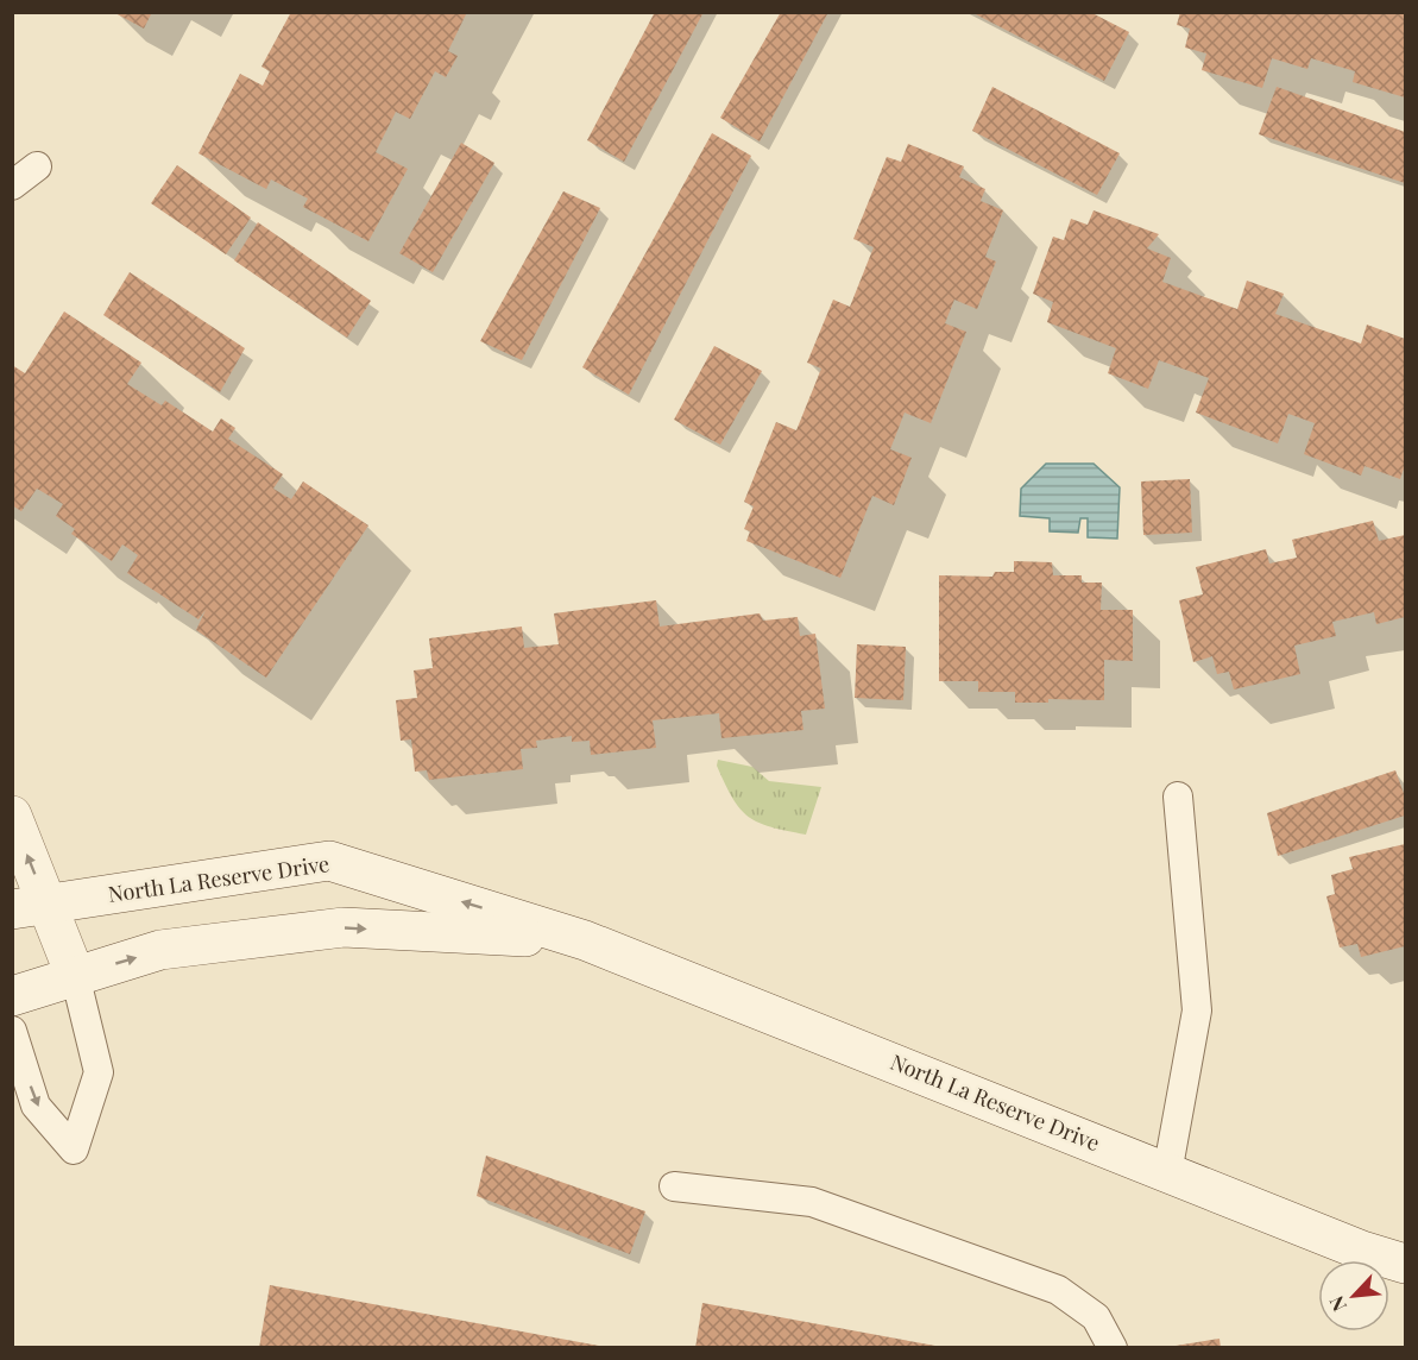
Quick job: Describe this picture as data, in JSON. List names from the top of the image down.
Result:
{
  "streets": {
    "street": ["North La Reserve Drive"]
  },
  "north": "bottom left"
}
